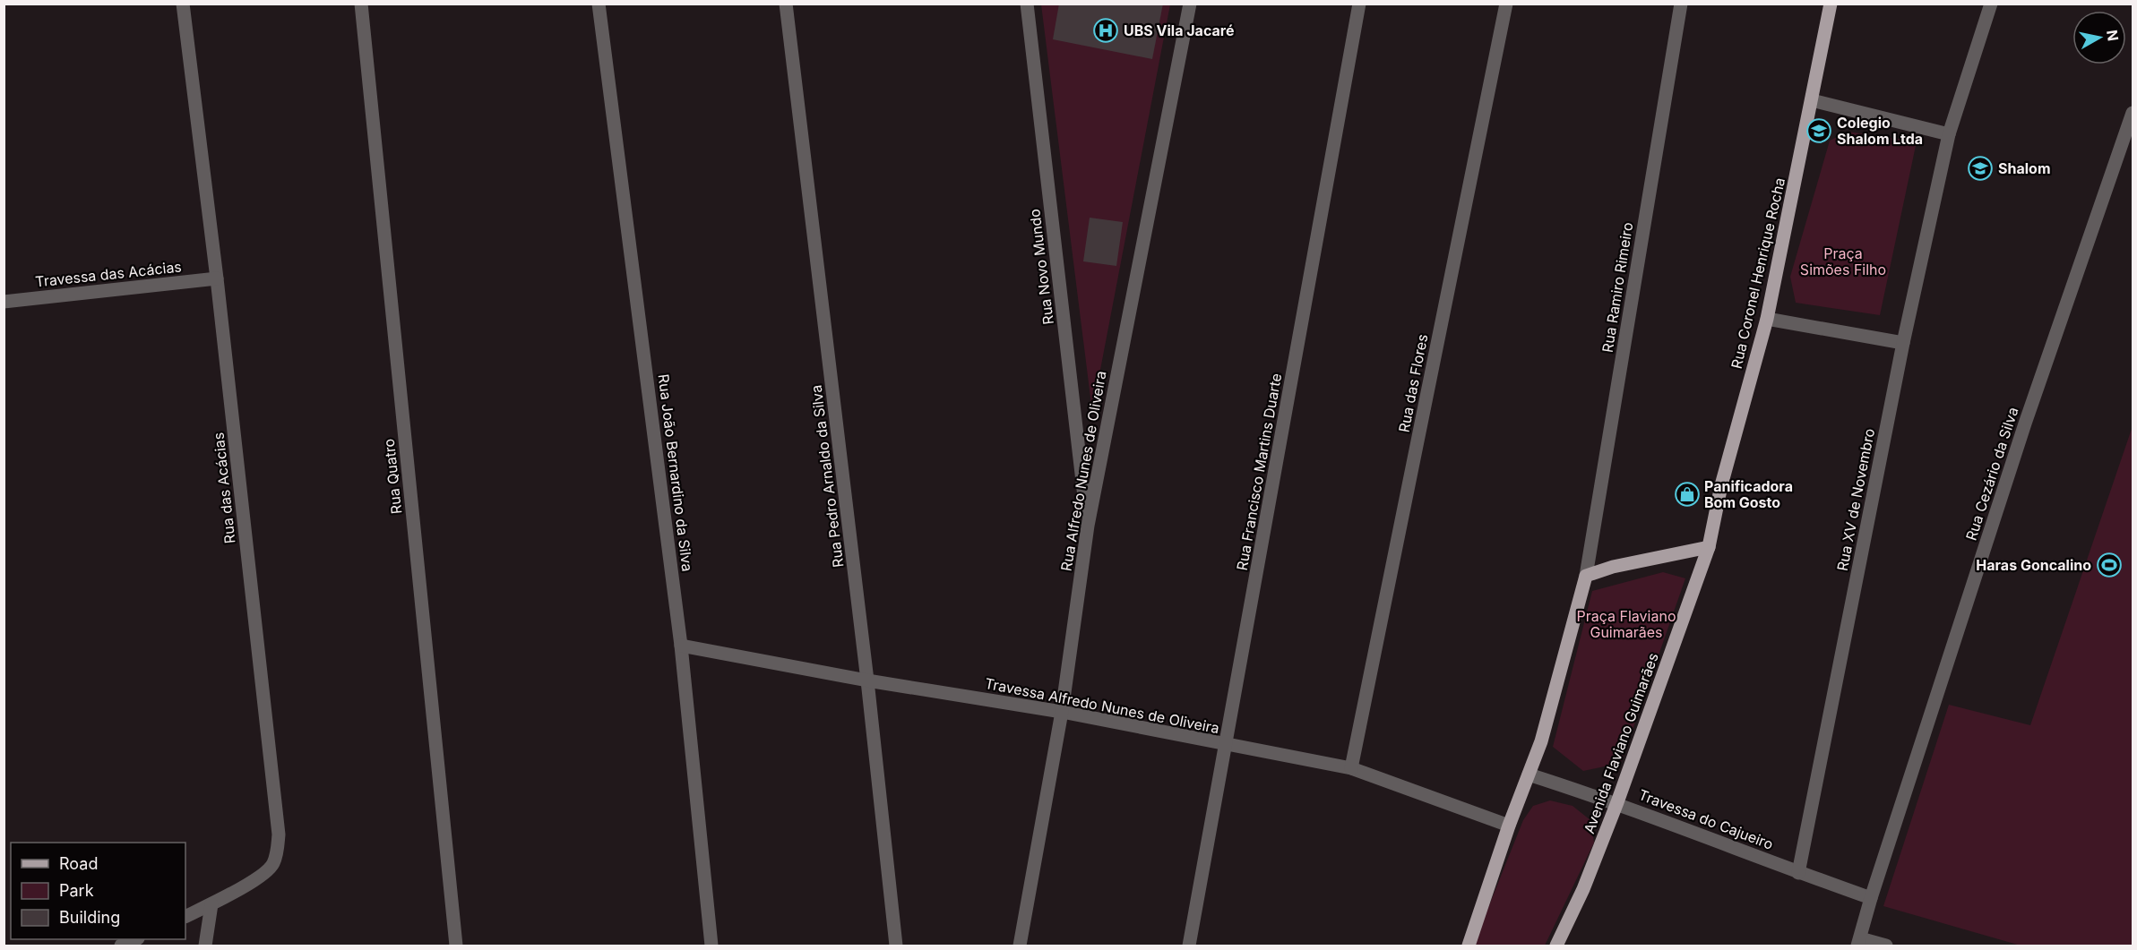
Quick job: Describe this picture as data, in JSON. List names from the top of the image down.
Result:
{
  "streets": {
    "main road": ["Rua Coronel Henrique Rocha", "Avenida Flaviano Guimarães"],
    "street": [
      "Rua Novo Mundo",
      "Travessa das Acácias",
      "Rua Ramiro Rimeiro",
      "Rua das Flores",
      "Rua Alfredo Nunes de Oliveira",
      "Rua Francisco Martins Duarte",
      "Rua João Bernardino da Silva",
      "Rua Cezário da Silva",
      "Rua Quatro",
      "Rua Pedro Arnaldo da Silva",
      "Rua das Acácias",
      "Rua XV de Novembro",
      "Travessa Alfredo Nunes de Oliveira",
      "Travessa do Cajueiro"
    ]
  },
  "crossings": [
    ["Rua Novo Mundo", "Rua Alfredo Nunes de Oliveira"],
    ["Rua Coronel Henrique Rocha", "Avenida Flaviano Guimarães"],
    ["Travessa das Acácias", "Rua das Acácias"],
    ["Rua das Flores", "Travessa Alfredo Nunes de Oliveira"],
    ["Rua Alfredo Nunes de Oliveira", "Travessa Alfredo Nunes de Oliveira"],
    ["Rua Francisco Martins Duarte", "Travessa Alfredo Nunes de Oliveira"],
    ["Rua João Bernardino da Silva", "Travessa Alfredo Nunes de Oliveira"],
    ["Rua Cezário da Silva", "Travessa do Cajueiro"],
    ["Rua Pedro Arnaldo da Silva", "Travessa Alfredo Nunes de Oliveira"],
    ["Rua XV de Novembro", "Travessa do Cajueiro"],
    ["Avenida Flaviano Guimarães", "Travessa do Cajueiro"]
  ],
  "parks": ["Praça Simões Filho", "Praça Flaviano Guimarães"],
  "places": {
    "hospital": ["UBS Vila Jacaré"],
    "school or university": ["Colegio Shalom Ltda", "Shalom"],
    "shop": ["Panificadora Bom Gosto"],
    "sports": ["Haras Goncalino"]
  },
  "legend": ["Road", "Park", "Building"],
  "north": "right"
}
